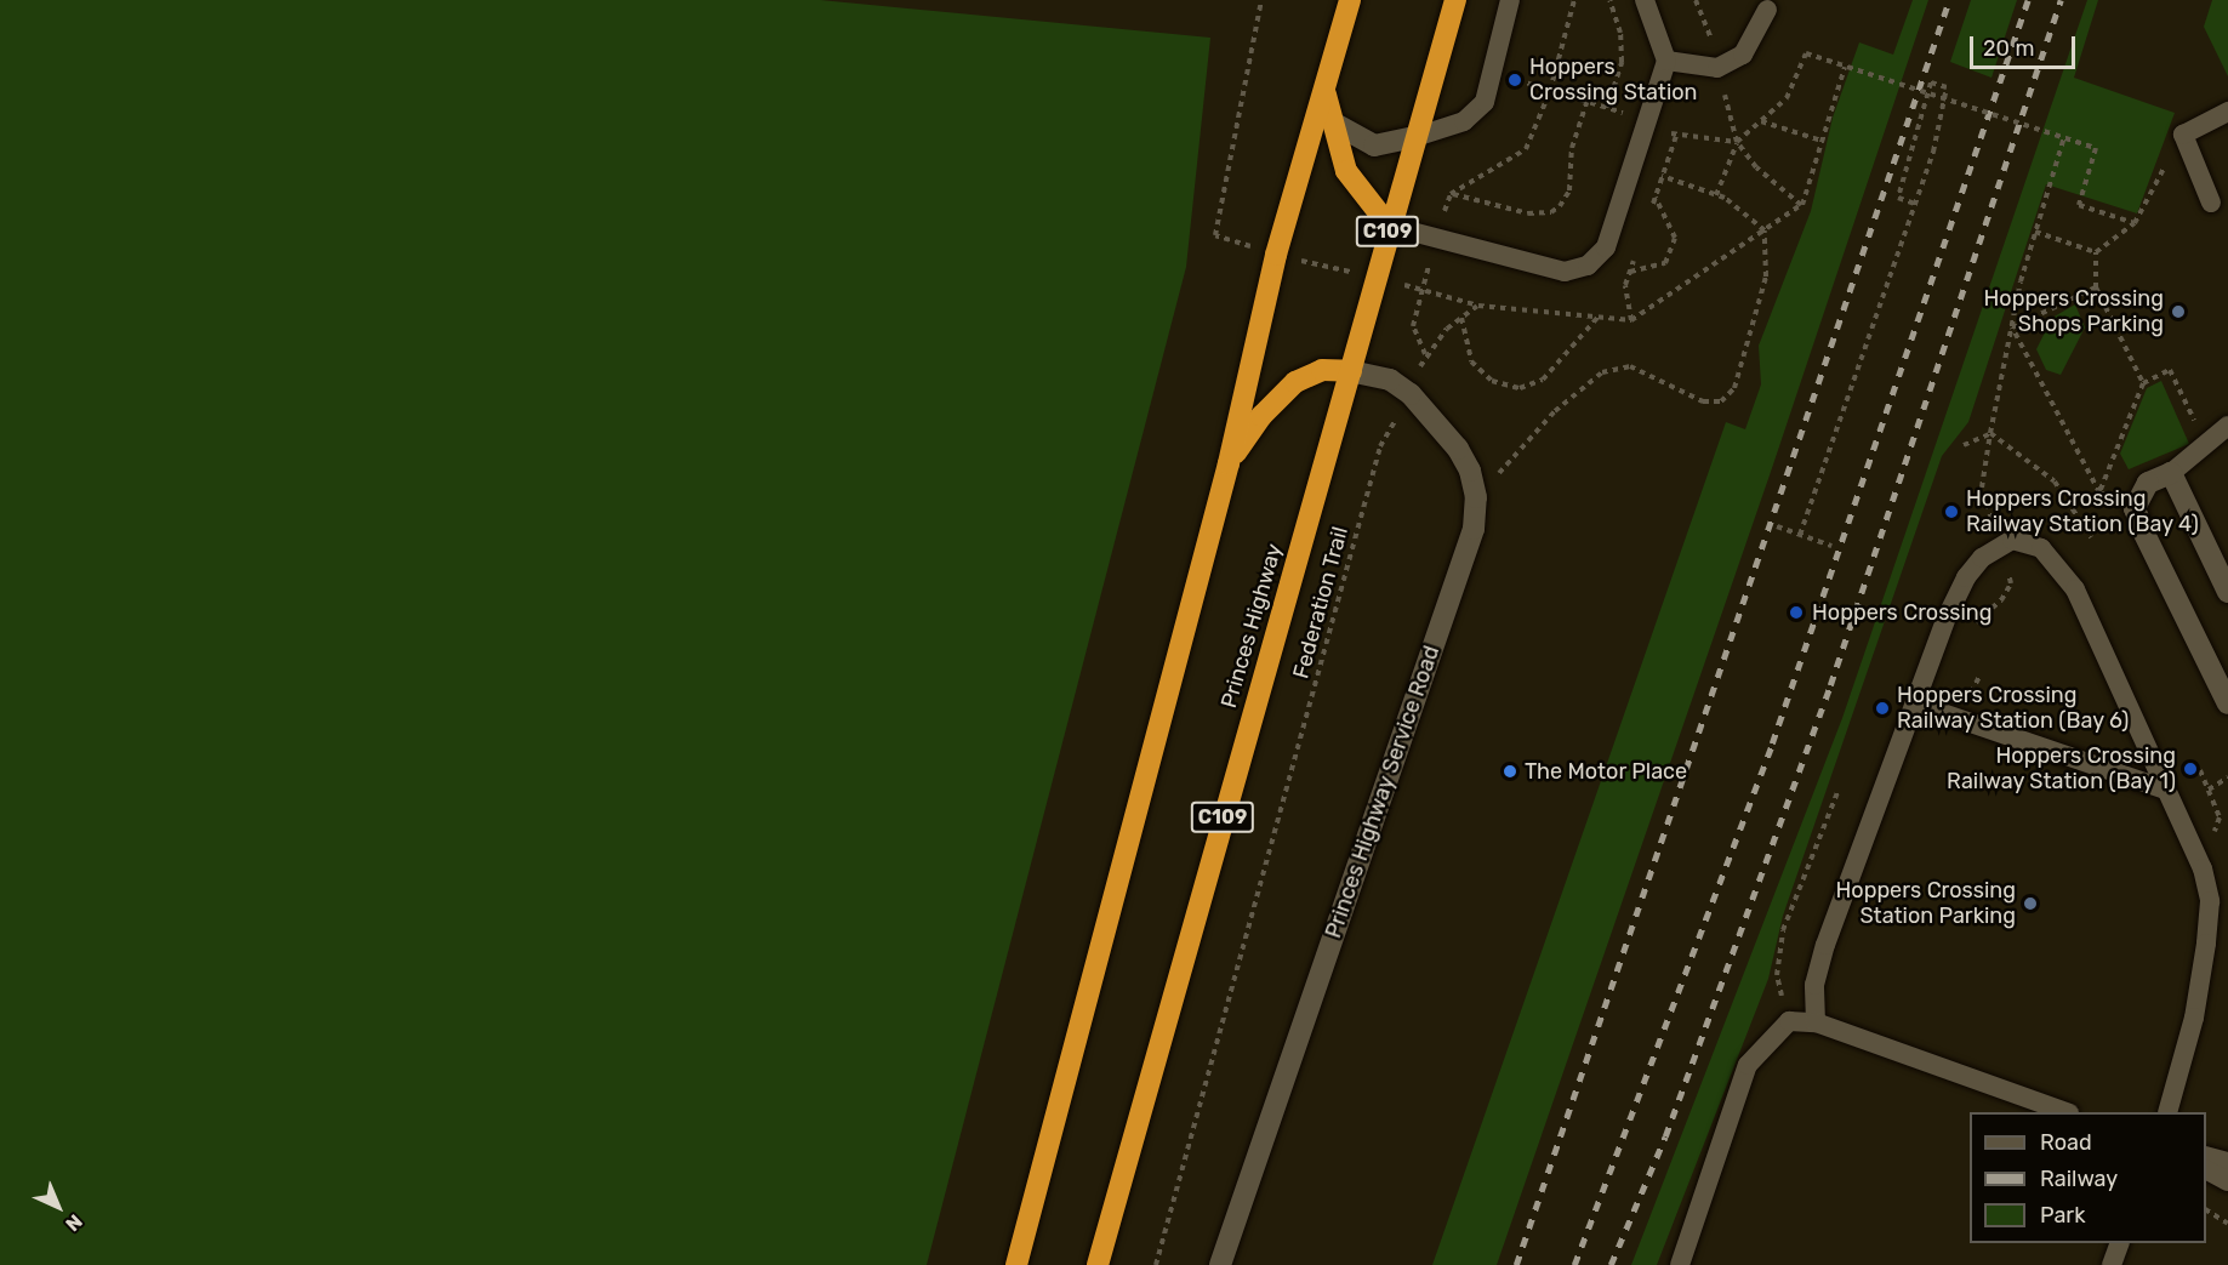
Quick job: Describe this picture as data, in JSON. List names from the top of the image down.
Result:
{
  "streets": {
    "highway": ["C109", "Princes Highway"],
    "street": ["Princes Highway Service Road"],
    "path": ["Federation Trail"]
  },
  "crossings": [
    ["Federation Trail", "Princes Highway Service Road"],
    ["Princes Highway", "Princes Highway Service Road"]
  ],
  "places": [
    "Hoppers Crossing Station",
    "Hoppers Crossing Shops Parking",
    "Hoppers Crossing Railway Station (Bay 4)",
    "Hoppers Crossing",
    "Hoppers Crossing Railway Station (Bay 6)",
    "Hoppers Crossing Railway Station (Bay 1)",
    "The Motor Place",
    "Hoppers Crossing Station Parking"
  ],
  "legend": ["Road", "Railway", "Park"],
  "scale_bar": "20 m",
  "north": "bottom right"
}
